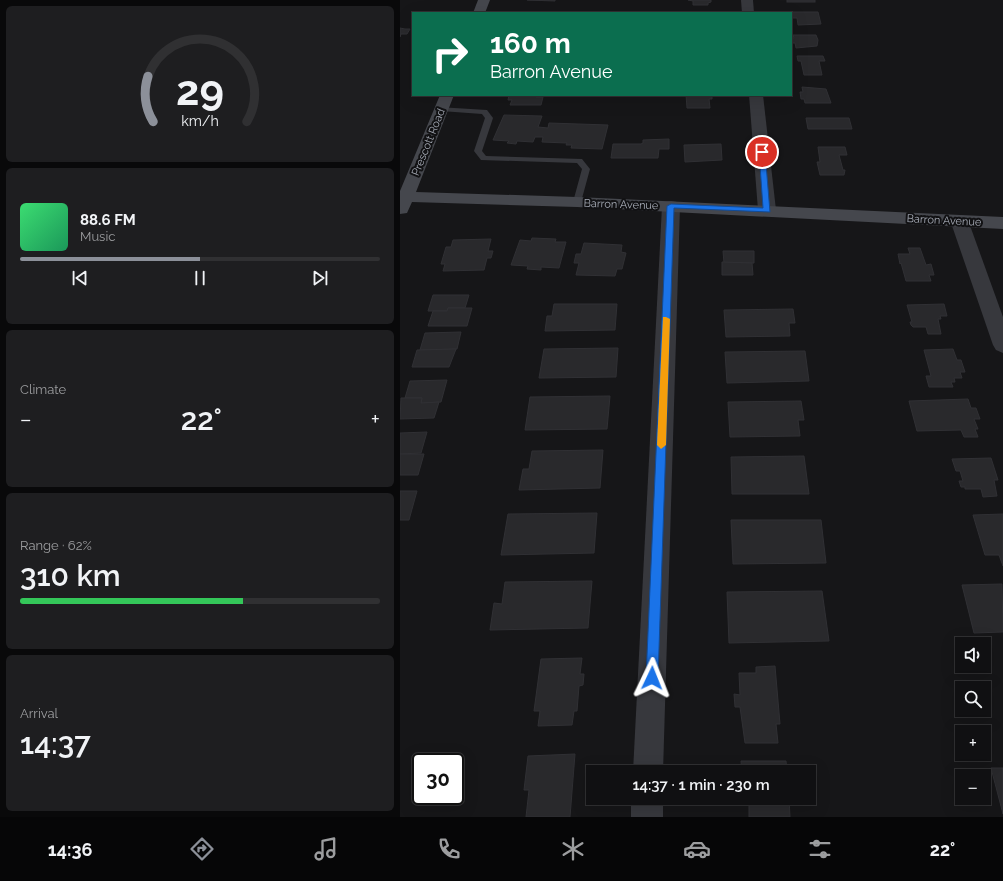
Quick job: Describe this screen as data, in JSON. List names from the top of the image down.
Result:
{
  "streets": {
    "main road": ["Prescott Road", "Barron Avenue"]
  },
  "crossings": [
    ["Prescott Road", "Barron Avenue"]
  ],
  "page": {
    "turn": ["160 m", "Barron Avenue"],
    "song": ["88.6 FM", "Music"],
    "tile": [
      "Climate",
      ["Range · 62%", "310 km"],
      ["Arrival", "14:37"]
    ],
    "heat": ["−", "22°", "+"],
    "map_buttons": ["+", "−"],
    "limit": "30",
    "trip": "14:37 · 1 min · 230 m",
    "tabs": ["14:36", "22°"],
    "gauge": ["29", "km/h"]
  }
}
